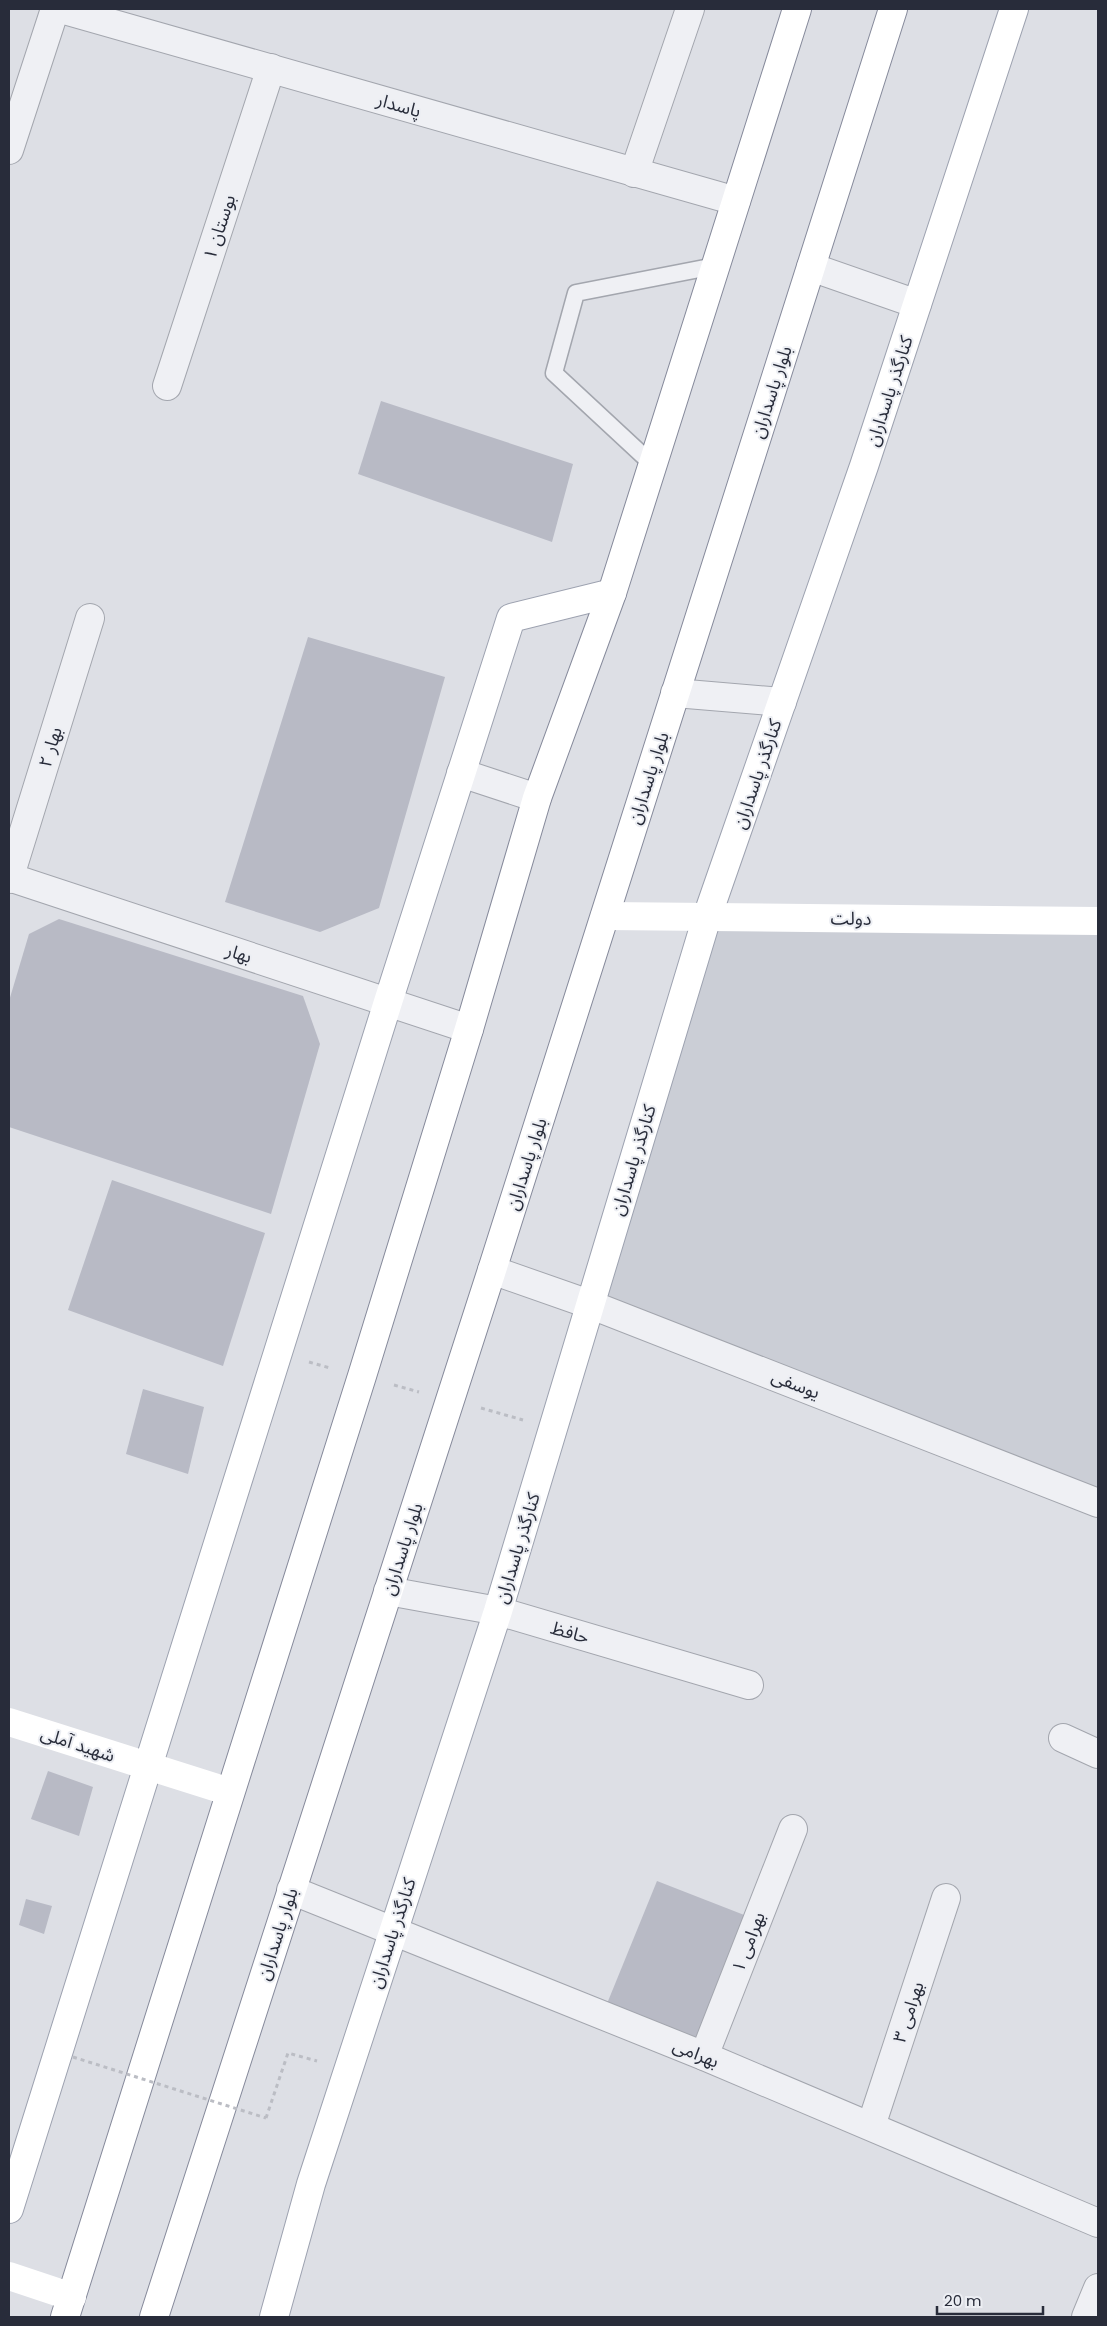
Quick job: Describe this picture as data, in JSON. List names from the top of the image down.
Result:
{
  "streets": {
    "main road": [
      "کنارگذر پاسداران",
      "بلوار پاسداران",
      "دولت",
      "شهید آملی"
    ],
    "street": [
      "پاسدار",
      "بوستان ۱",
      "بهار ۲",
      "بهار",
      "یوسفی",
      "حافظ",
      "بهرامی ۱",
      "بهرامی ۳",
      "بهرامی"
    ]
  },
  "crossings": [
    ["پاسدار", "بوستان ۱"],
    ["کنارگذر پاسداران", "دولت"],
    ["کنارگذر پاسداران", "یوسفی"],
    ["کنارگذر پاسداران", "حافظ"],
    ["کنارگذر پاسداران", "بهرامی"],
    ["بلوار پاسداران", "دولت"],
    ["بلوار پاسداران", "یوسفی"],
    ["بلوار پاسداران", "حافظ"],
    ["بلوار پاسداران", "بهرامی"],
    ["بهار ۲", "بهار"],
    ["بهرامی ۱", "بهرامی"],
    ["بهرامی ۳", "بهرامی"]
  ],
  "scale_bar": "20 m"
}
